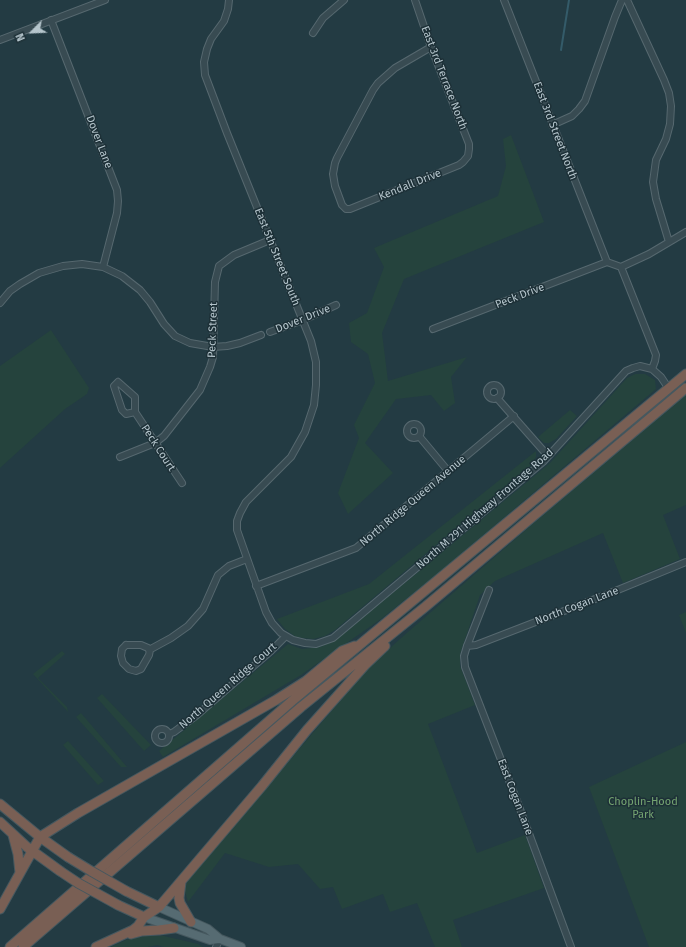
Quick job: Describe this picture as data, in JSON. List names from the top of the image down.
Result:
{
  "streets": {
    "street": [
      "East 3rd Terrace North",
      "East 3rd Street North",
      "Dover Lane",
      "Kendall Drive",
      "East 5th Street South",
      "Peck Drive",
      "Dover Drive",
      "Peck Street",
      "Peck Court",
      "North Ridge Queen Avenue",
      "North M 291 Highway Frontage Road",
      "North Cogan Lane",
      "North Queen Ridge Court",
      "East Cogan Lane"
    ]
  },
  "crossings": [
    ["East 3rd Terrace North", "Kendall Drive"],
    ["East 3rd Street North", "Peck Drive"],
    ["Dover Lane", "Dover Drive"],
    ["East 5th Street South", "Dover Drive"],
    ["East 5th Street South", "Peck Street"],
    ["Dover Drive", "Peck Street"],
    ["Peck Street", "Peck Court"],
    ["North M 291 Highway Frontage Road", "North Queen Ridge Court"],
    ["North Cogan Lane", "East Cogan Lane"]
  ],
  "parks": ["Choplin-Hood Park"],
  "north": "bottom left"
}
